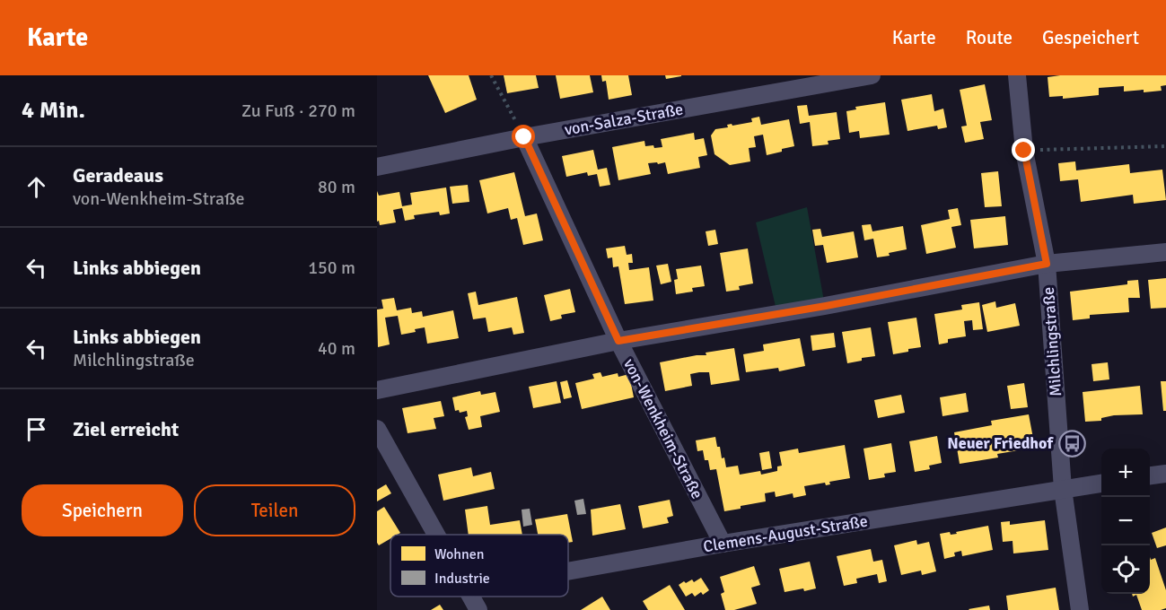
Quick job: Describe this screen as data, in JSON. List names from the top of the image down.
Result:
{
  "streets": {
    "street": [
      "von-Salza-Straße",
      "Milchlingstraße",
      "von-Wenkheim-Straße",
      "Clemens-August-Straße"
    ]
  },
  "crossings": [
    ["von-Salza-Straße", "von-Wenkheim-Straße"],
    ["Milchlingstraße", "Clemens-August-Straße"],
    ["von-Wenkheim-Straße", "Clemens-August-Straße"]
  ],
  "places": {
    "bus stop": ["Neuer Friedhof"]
  },
  "legend": ["Wohnen", "Industrie"],
  "page": {
    "header": "Karte",
    "nav": ["Karte", "Route", "Gespeichert"],
    "heading": ["4 Min.", "Zu Fuß · 270 m"],
    "list": [
      ["Geradeaus", "von-Wenkheim-Straße", "80 m"],
      ["Links abbiegen", "150 m"],
      ["Links abbiegen", "Milchlingstraße", "40 m"],
      "Ziel erreicht"
    ],
    "map_buttons": ["+", "−"],
    "buttons": ["Speichern", "Teilen"]
  }
}
